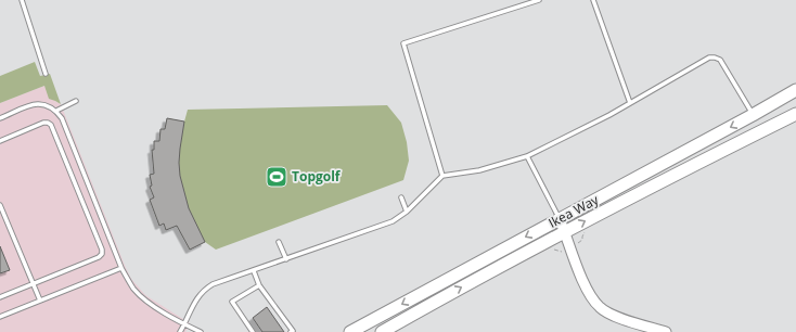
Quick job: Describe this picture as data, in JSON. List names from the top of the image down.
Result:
{
  "streets": {
    "main road": ["Ikea Way"]
  },
  "places": {
    "sports": ["Topgolf"]
  }
}
